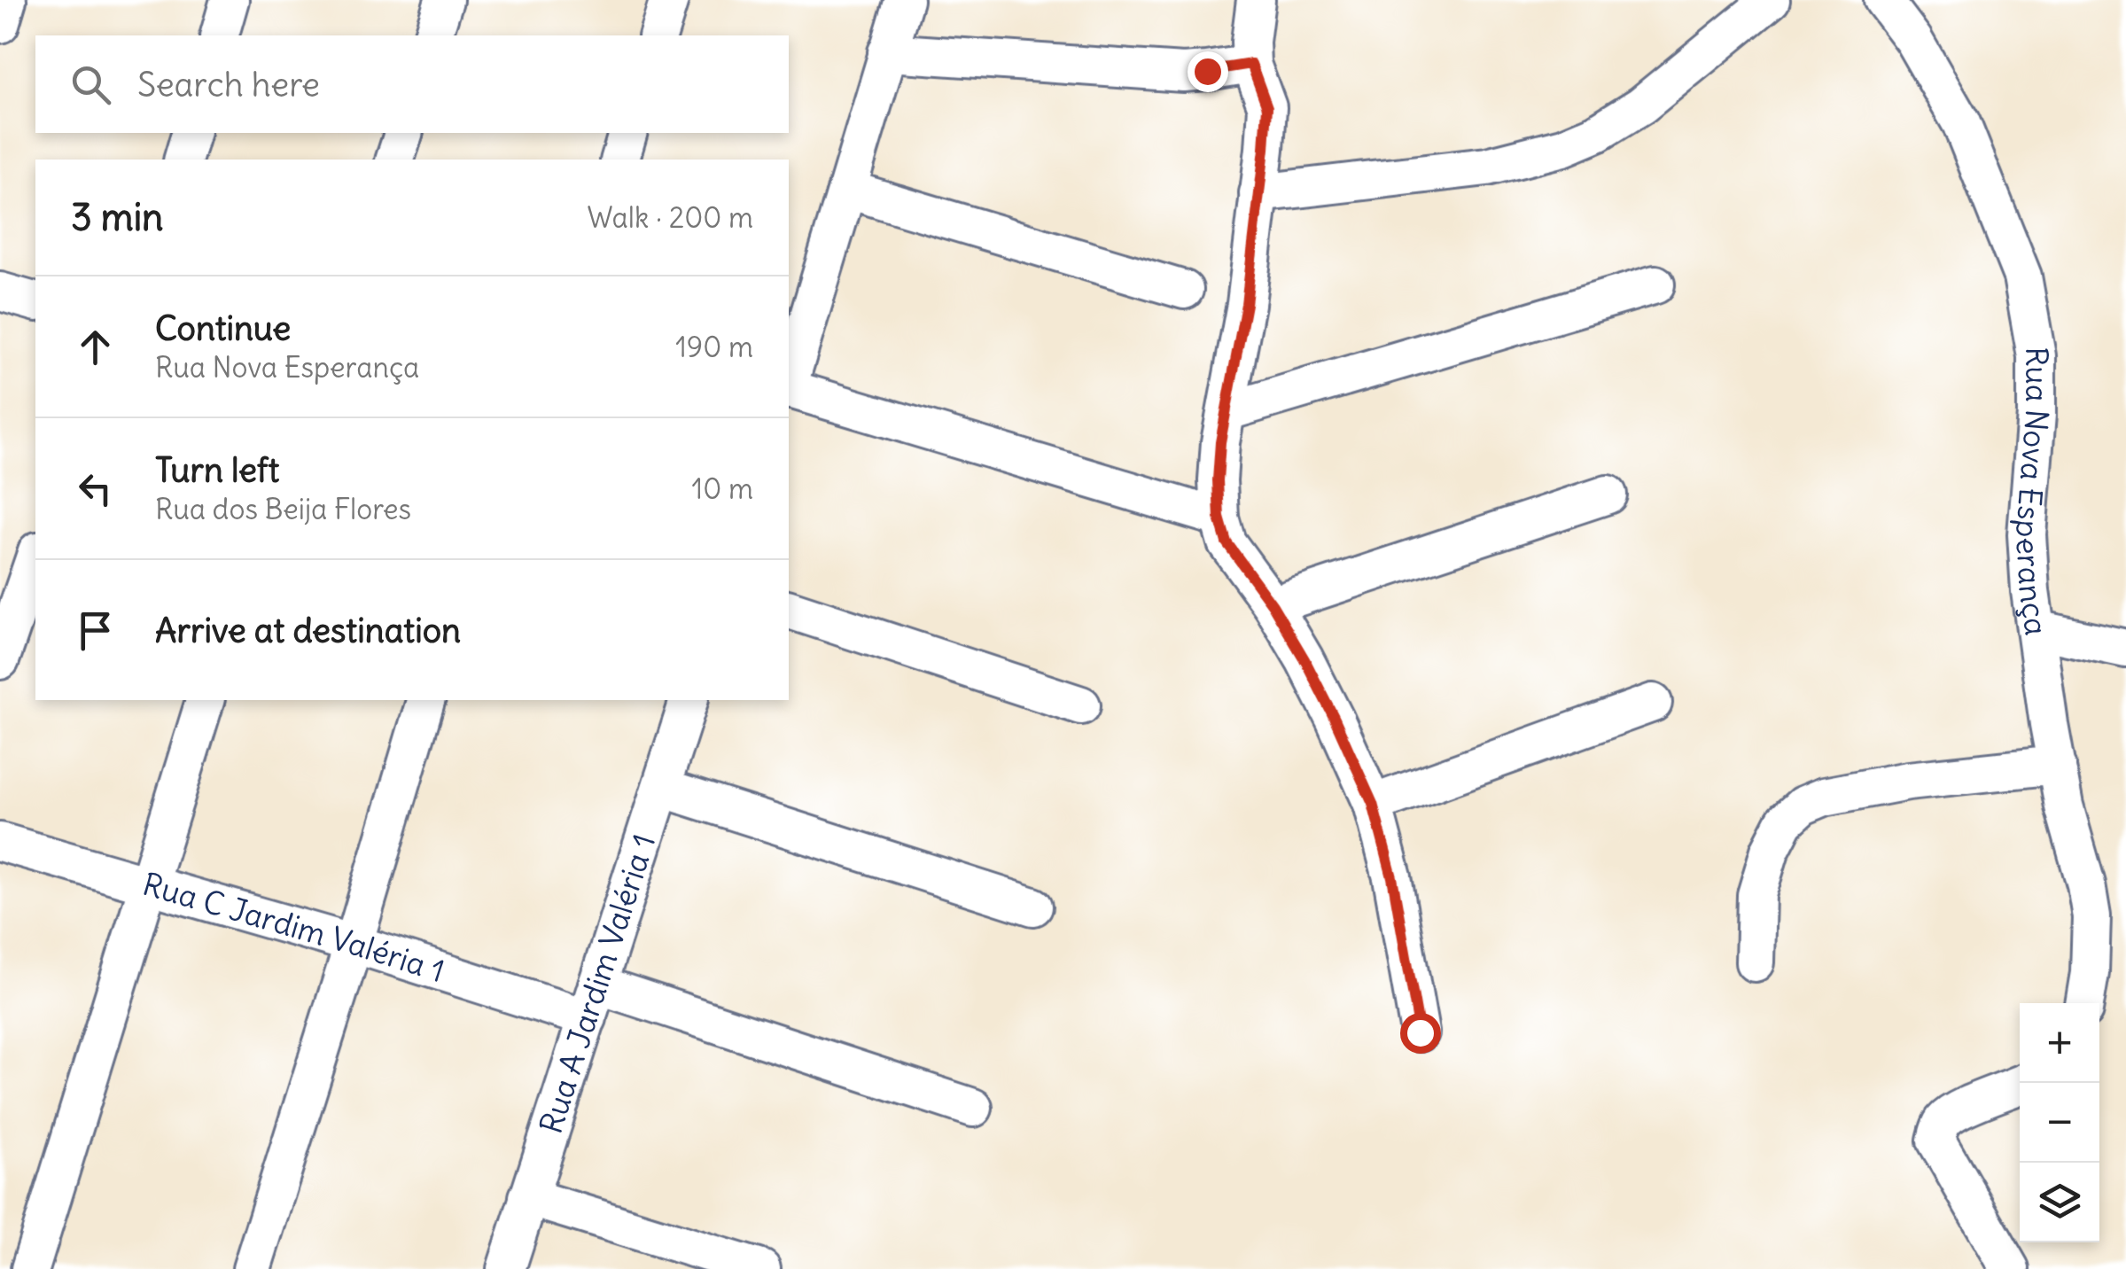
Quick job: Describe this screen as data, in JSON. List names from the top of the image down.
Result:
{
  "streets": {
    "street": ["Rua Nova Esperança", "Rua C Jardim Valéria 1", "Rua A Jardim Valéria 1"]
  },
  "crossings": [
    ["Rua C Jardim Valéria 1", "Rua A Jardim Valéria 1"]
  ],
  "page": {
    "search": "Search here",
    "heading": ["3 min", "Walk · 200 m"],
    "list": [
      ["Continue", "Rua Nova Esperança", "190 m"],
      ["Turn left", "Rua dos Beija Flores", "10 m"],
      "Arrive at destination"
    ],
    "map_buttons": ["+", "−"]
  }
}
